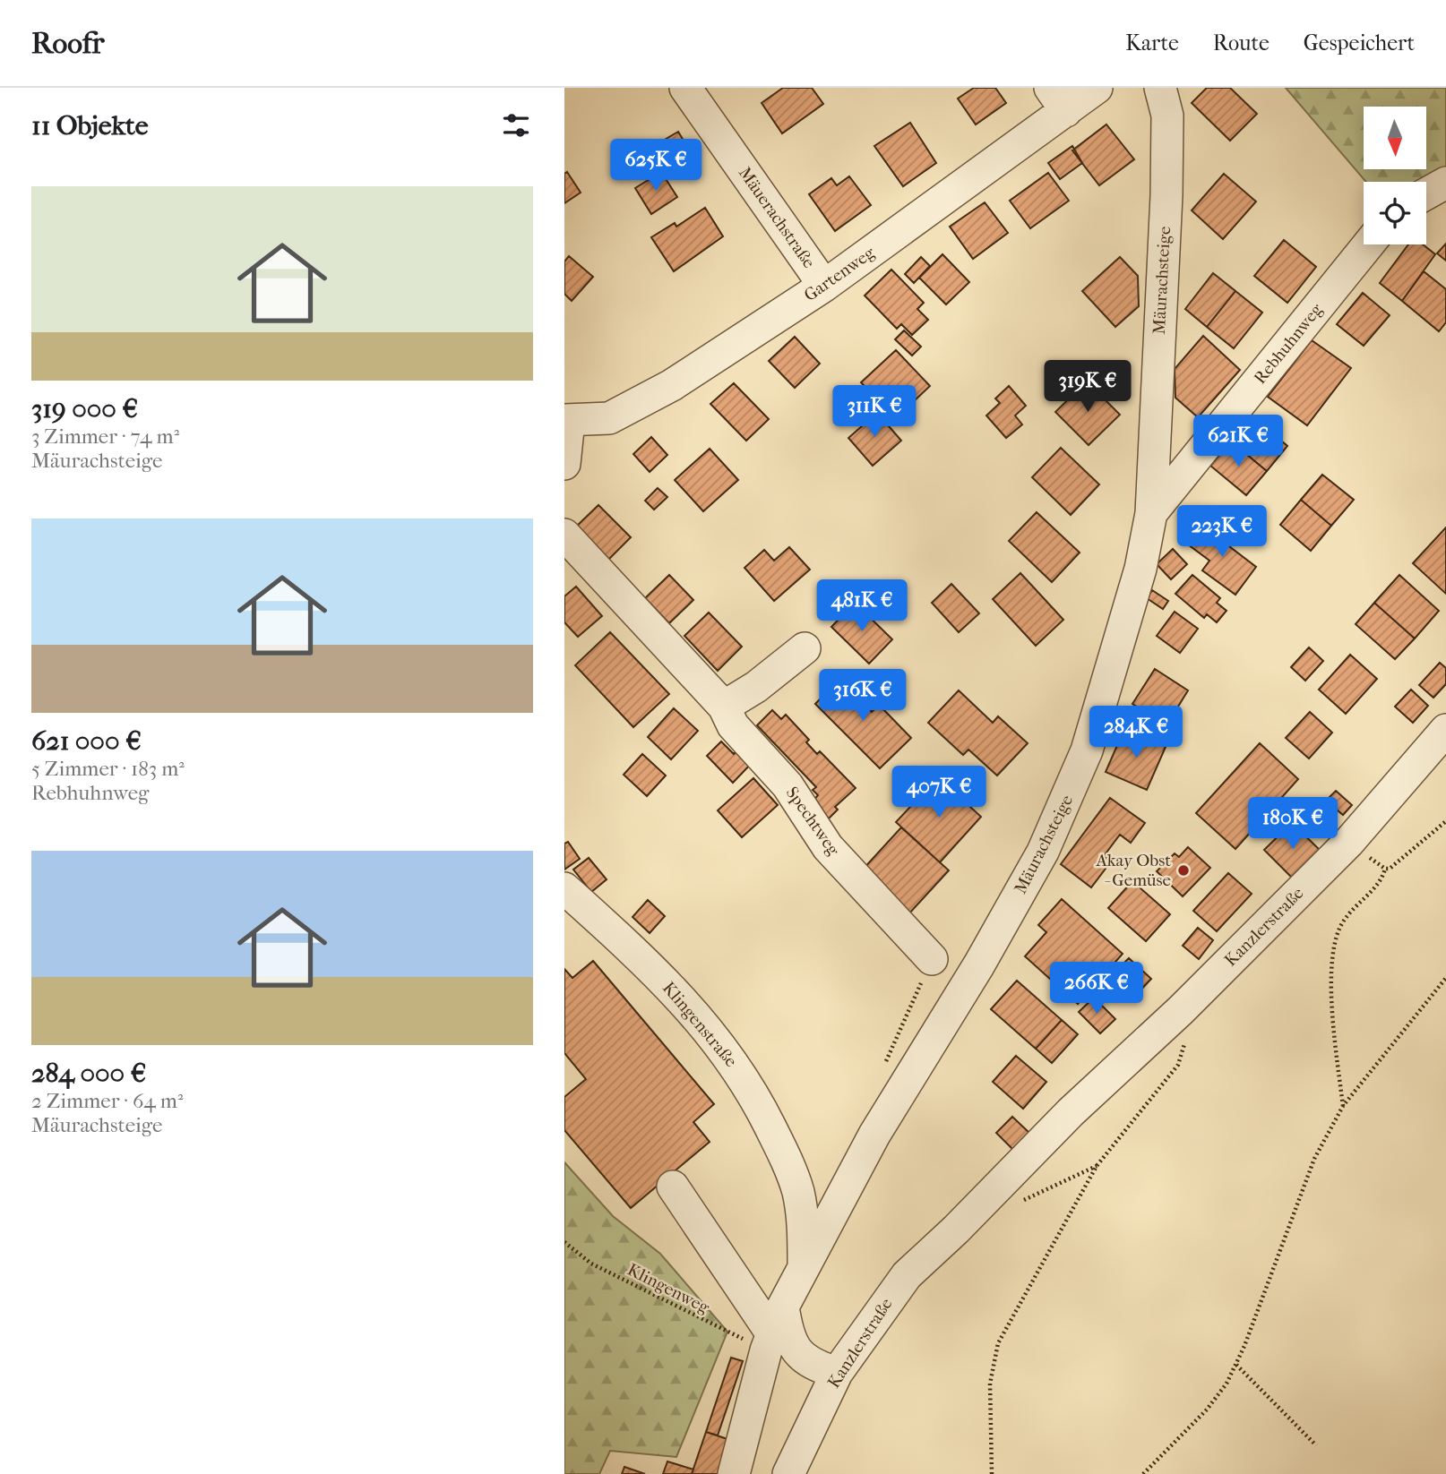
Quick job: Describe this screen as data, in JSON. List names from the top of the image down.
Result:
{
  "streets": {
    "street": [
      "Mäuerachstraße",
      "Gartenweg",
      "Mäurachsteige",
      "Rebhuhnweg",
      "Spechtweg",
      "Kanzlerstraße",
      "Klingenstraße"
    ],
    "path": ["Klingenweg"]
  },
  "crossings": [
    ["Mäuerachstraße", "Gartenweg"],
    ["Mäurachsteige", "Rebhuhnweg"],
    ["Mäurachsteige", "Klingenstraße"],
    ["Mäurachsteige", "Klingenweg"]
  ],
  "places": ["Akay Obst - Gemüse"],
  "north": "bottom",
  "page": {
    "header": "Roofr",
    "nav": ["Karte", "Route", "Gespeichert"],
    "heading": "11 Objekte",
    "price": [
      "625K €",
      "319K €",
      "311K €",
      "621K €",
      "223K €",
      "481K €",
      "316K €",
      "284K €",
      "407K €",
      "180K €",
      "266K €"
    ],
    "list": [
      {
        "name": "319 000 €",
        "note": "3 Zimmer · 74 m² · Mäurachsteige"
      },
      {
        "name": "621 000 €",
        "note": "5 Zimmer · 183 m² · Rebhuhnweg"
      },
      {
        "name": "284 000 €",
        "note": "2 Zimmer · 64 m² · Mäurachsteige"
      }
    ]
  }
}
